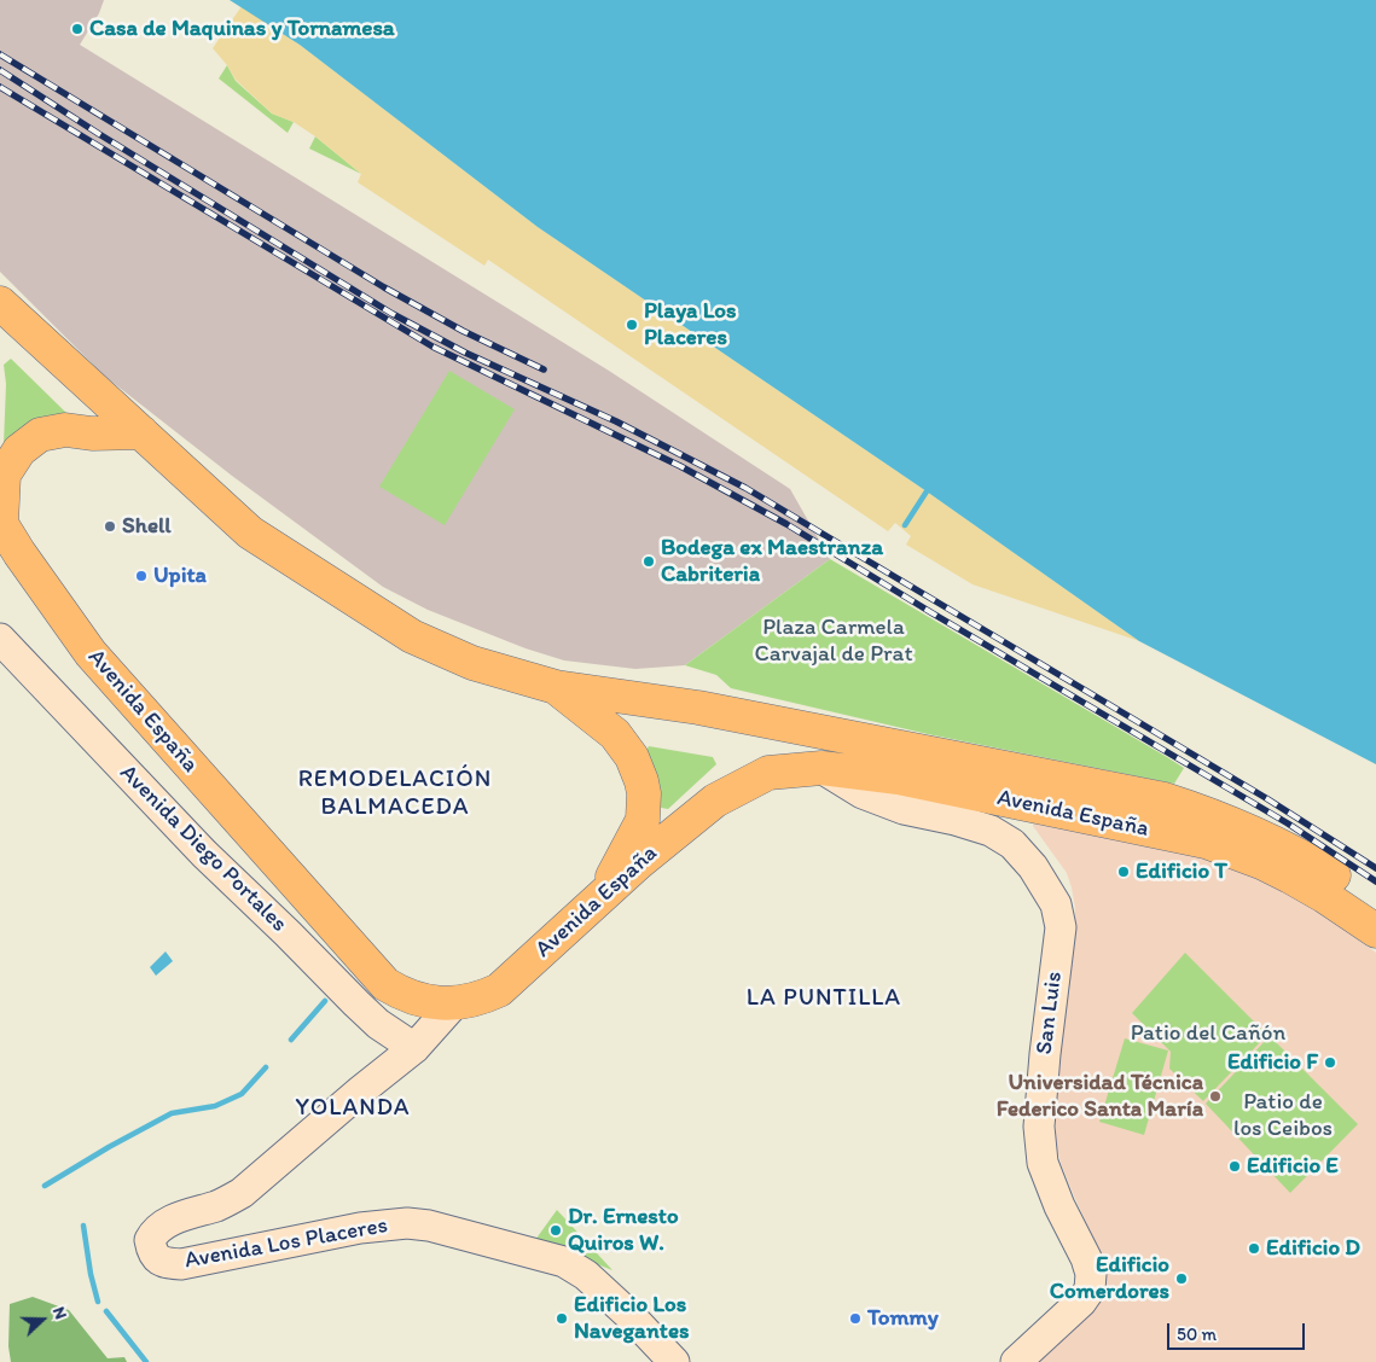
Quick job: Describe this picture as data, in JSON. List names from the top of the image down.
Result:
{
  "streets": {
    "main road": [
      "Avenida España",
      "Avenida Diego Portales",
      "San Luis",
      "Avenida Los Placeres"
    ]
  },
  "crossings": [
    ["Avenida España", "San Luis"],
    ["Avenida España", "Avenida Los Placeres"],
    ["Avenida Diego Portales", "Avenida Los Placeres"]
  ],
  "districts": ["REMODELACIÓN BALMACEDA", "LA PUNTILLA", "YOLANDA"],
  "parks": ["Plaza Carmela Carvajal de Prat", "Patio del Cañón", "Patio de los Ceibos"],
  "places": [
    "Casa de Maquinas y Tornamesa",
    "Playa Los Placeres",
    "Shell",
    "Bodega ex Maestranza Cabriteria",
    "Upita",
    "Edificio T",
    "Edificio F",
    "Universidad Técnica Federico Santa María",
    "Edificio E",
    "Dr. Ernesto Quiros W.",
    "Edificio D",
    "Edificio Comerdores",
    "Edificio Los Navegantes",
    "Tommy"
  ],
  "scale_bar": "50 m",
  "north": "right"
}
